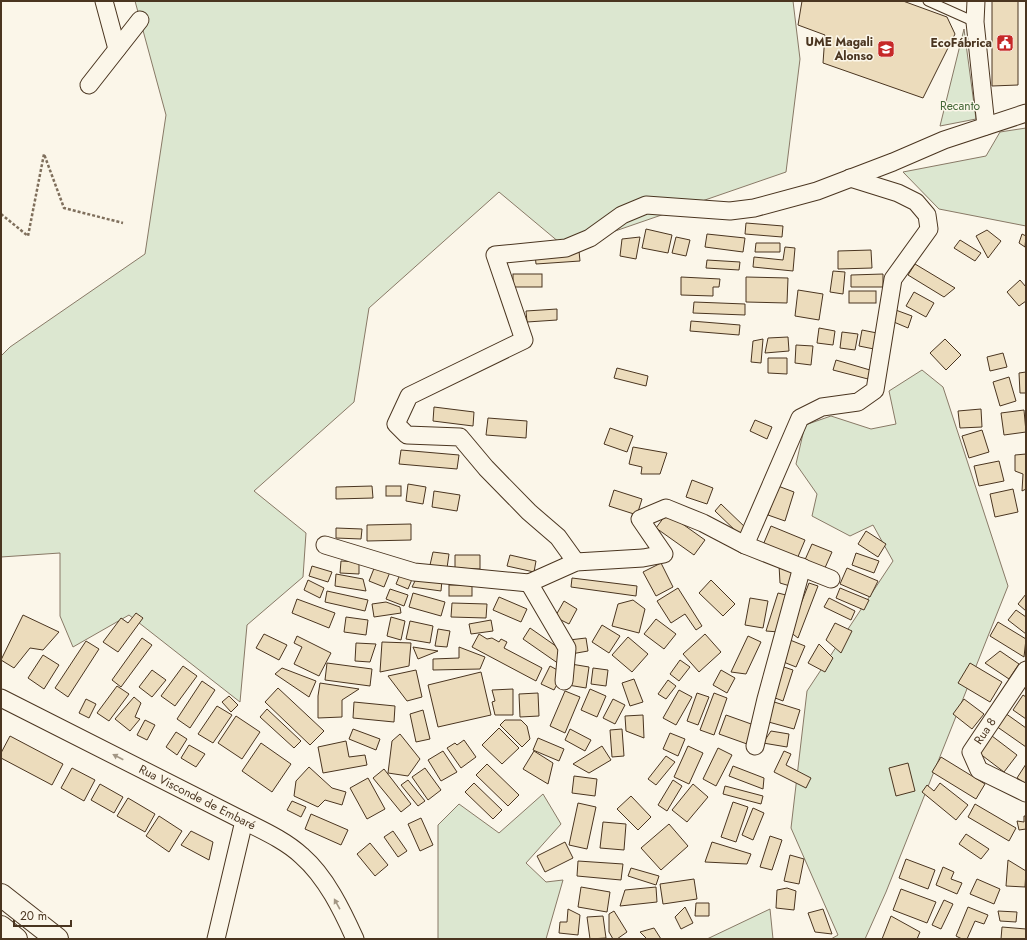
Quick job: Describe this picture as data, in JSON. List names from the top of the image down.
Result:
{
  "streets": {
    "street": ["Rua 8", "Rua Visconde de Embaré"]
  },
  "one_way": ["Rua Visconde de Embaré"],
  "parks": ["Recanto"],
  "places": {
    "public building": ["EcoFábrica"],
    "school or university": ["UME Magali Alonso"]
  },
  "scale_bar": "20 m"
}
